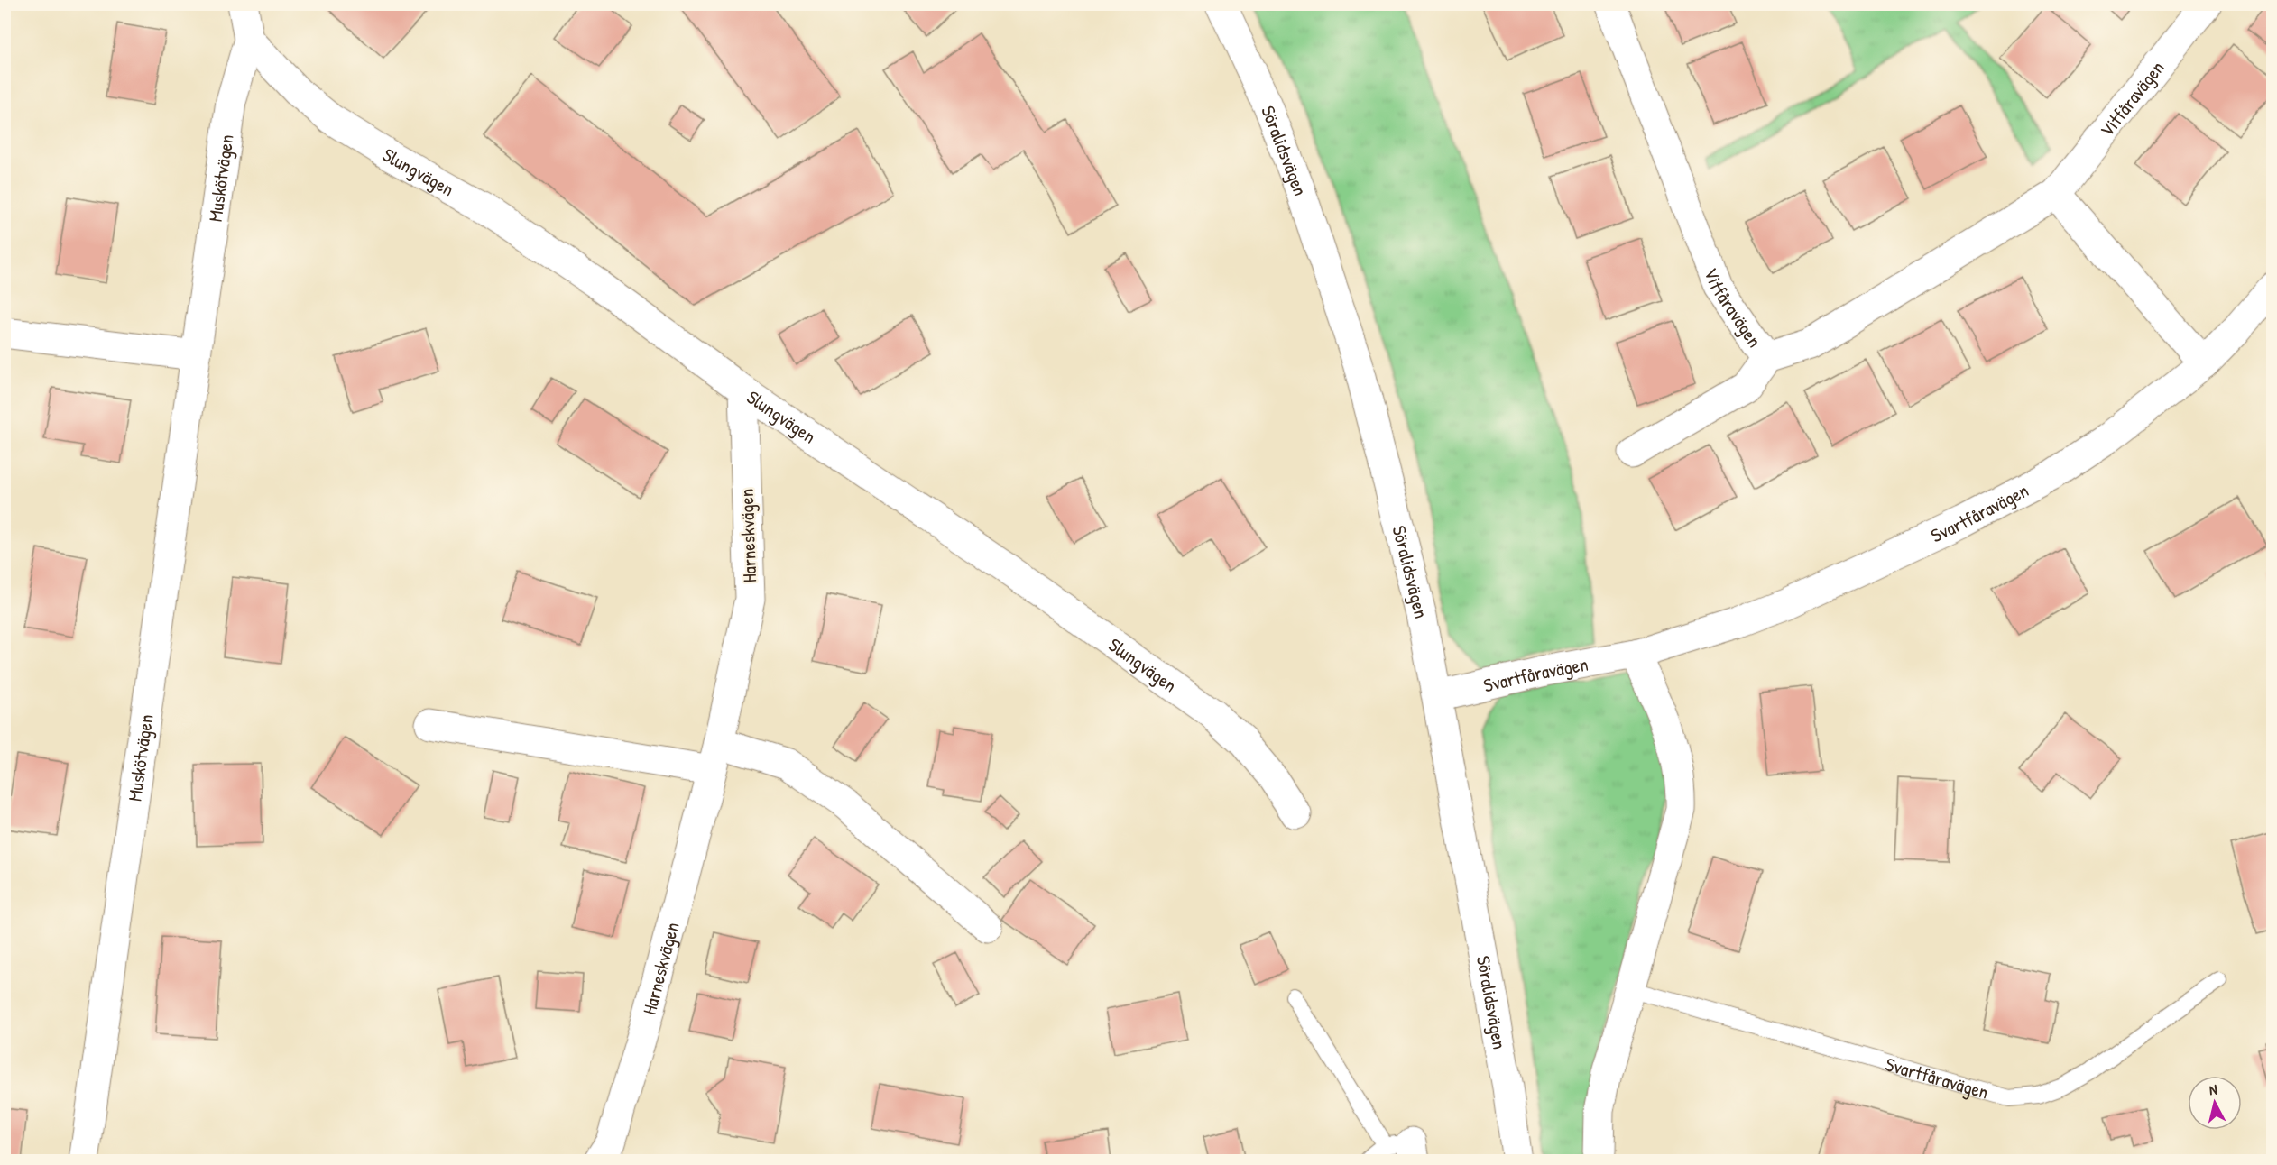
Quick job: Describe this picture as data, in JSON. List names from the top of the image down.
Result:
{
  "streets": {
    "street": [
      "Vitfåravägen",
      "Söralidsvägen",
      "Slungvägen",
      "Muskötvägen",
      "Svartfåravägen",
      "Harneskvägen"
    ]
  },
  "crossings": [
    ["Söralidsvägen", "Svartfåravägen"],
    ["Slungvägen", "Muskötvägen"],
    ["Slungvägen", "Harneskvägen"]
  ],
  "north": "top"
}
